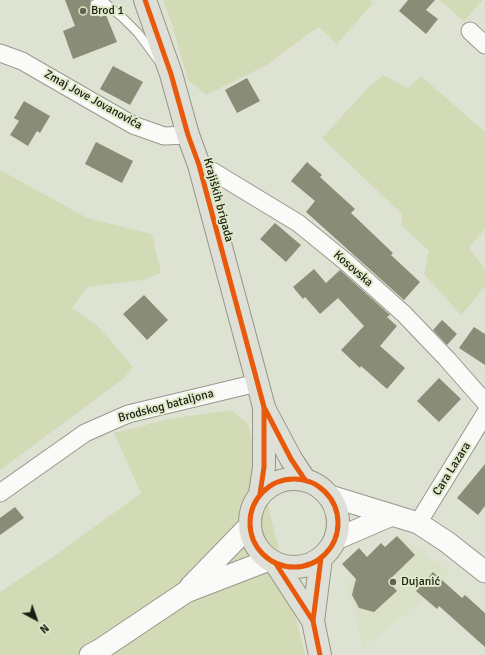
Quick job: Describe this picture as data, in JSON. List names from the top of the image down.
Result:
{
  "streets": {
    "main road": ["Krajiških brigada"],
    "street": [
      "Zmaj Jove Jovanovića",
      "Kosovska",
      "Brodskog bataljona",
      "Cara Lazara"
    ]
  },
  "crossings": [
    ["Zmaj Jove Jovanovića", "Krajiških brigada"],
    ["Krajiških brigada", "Kosovska"],
    ["Krajiških brigada", "Brodskog bataljona"]
  ],
  "places": ["Brod 1", "Dujanić"],
  "north": "bottom right"
}
